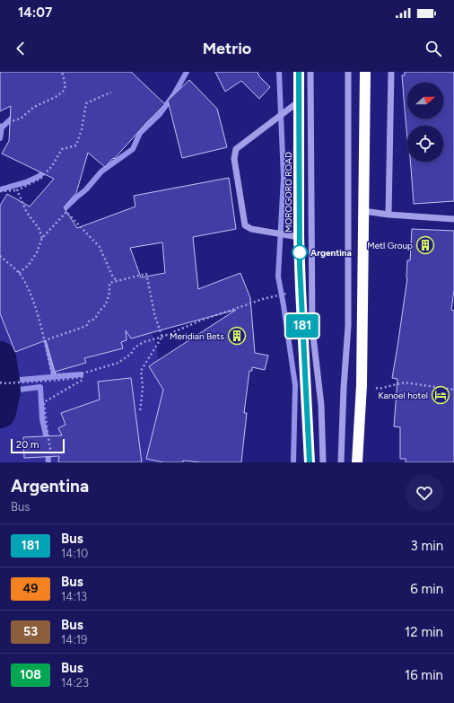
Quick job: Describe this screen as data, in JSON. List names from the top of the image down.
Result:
{
  "streets": {
    "highway": ["MOROGORO ROAD"]
  },
  "places": {
    "building": ["Metl Group", "Meridian Bets"],
    "other": ["Argentina"],
    "hotel": ["Kanoel hotel"]
  },
  "lines": ["bus line 181"],
  "scale_bar": "20 m",
  "north": "right",
  "page": {
    "status": "14:07",
    "header": "Metrio",
    "on_map": "181",
    "scale": "20 m",
    "heading": ["Argentina", "Bus"],
    "list": [
      {
        "mark": "181",
        "name": "Bus",
        "note": "14:10",
        "value": "3 min"
      },
      {
        "mark": "49",
        "name": "Bus",
        "note": "14:13",
        "value": "6 min"
      },
      {
        "mark": "53",
        "name": "Bus",
        "note": "14:19",
        "value": "12 min"
      },
      {
        "mark": "108",
        "name": "Bus",
        "note": "14:23",
        "value": "16 min"
      }
    ]
  }
}
